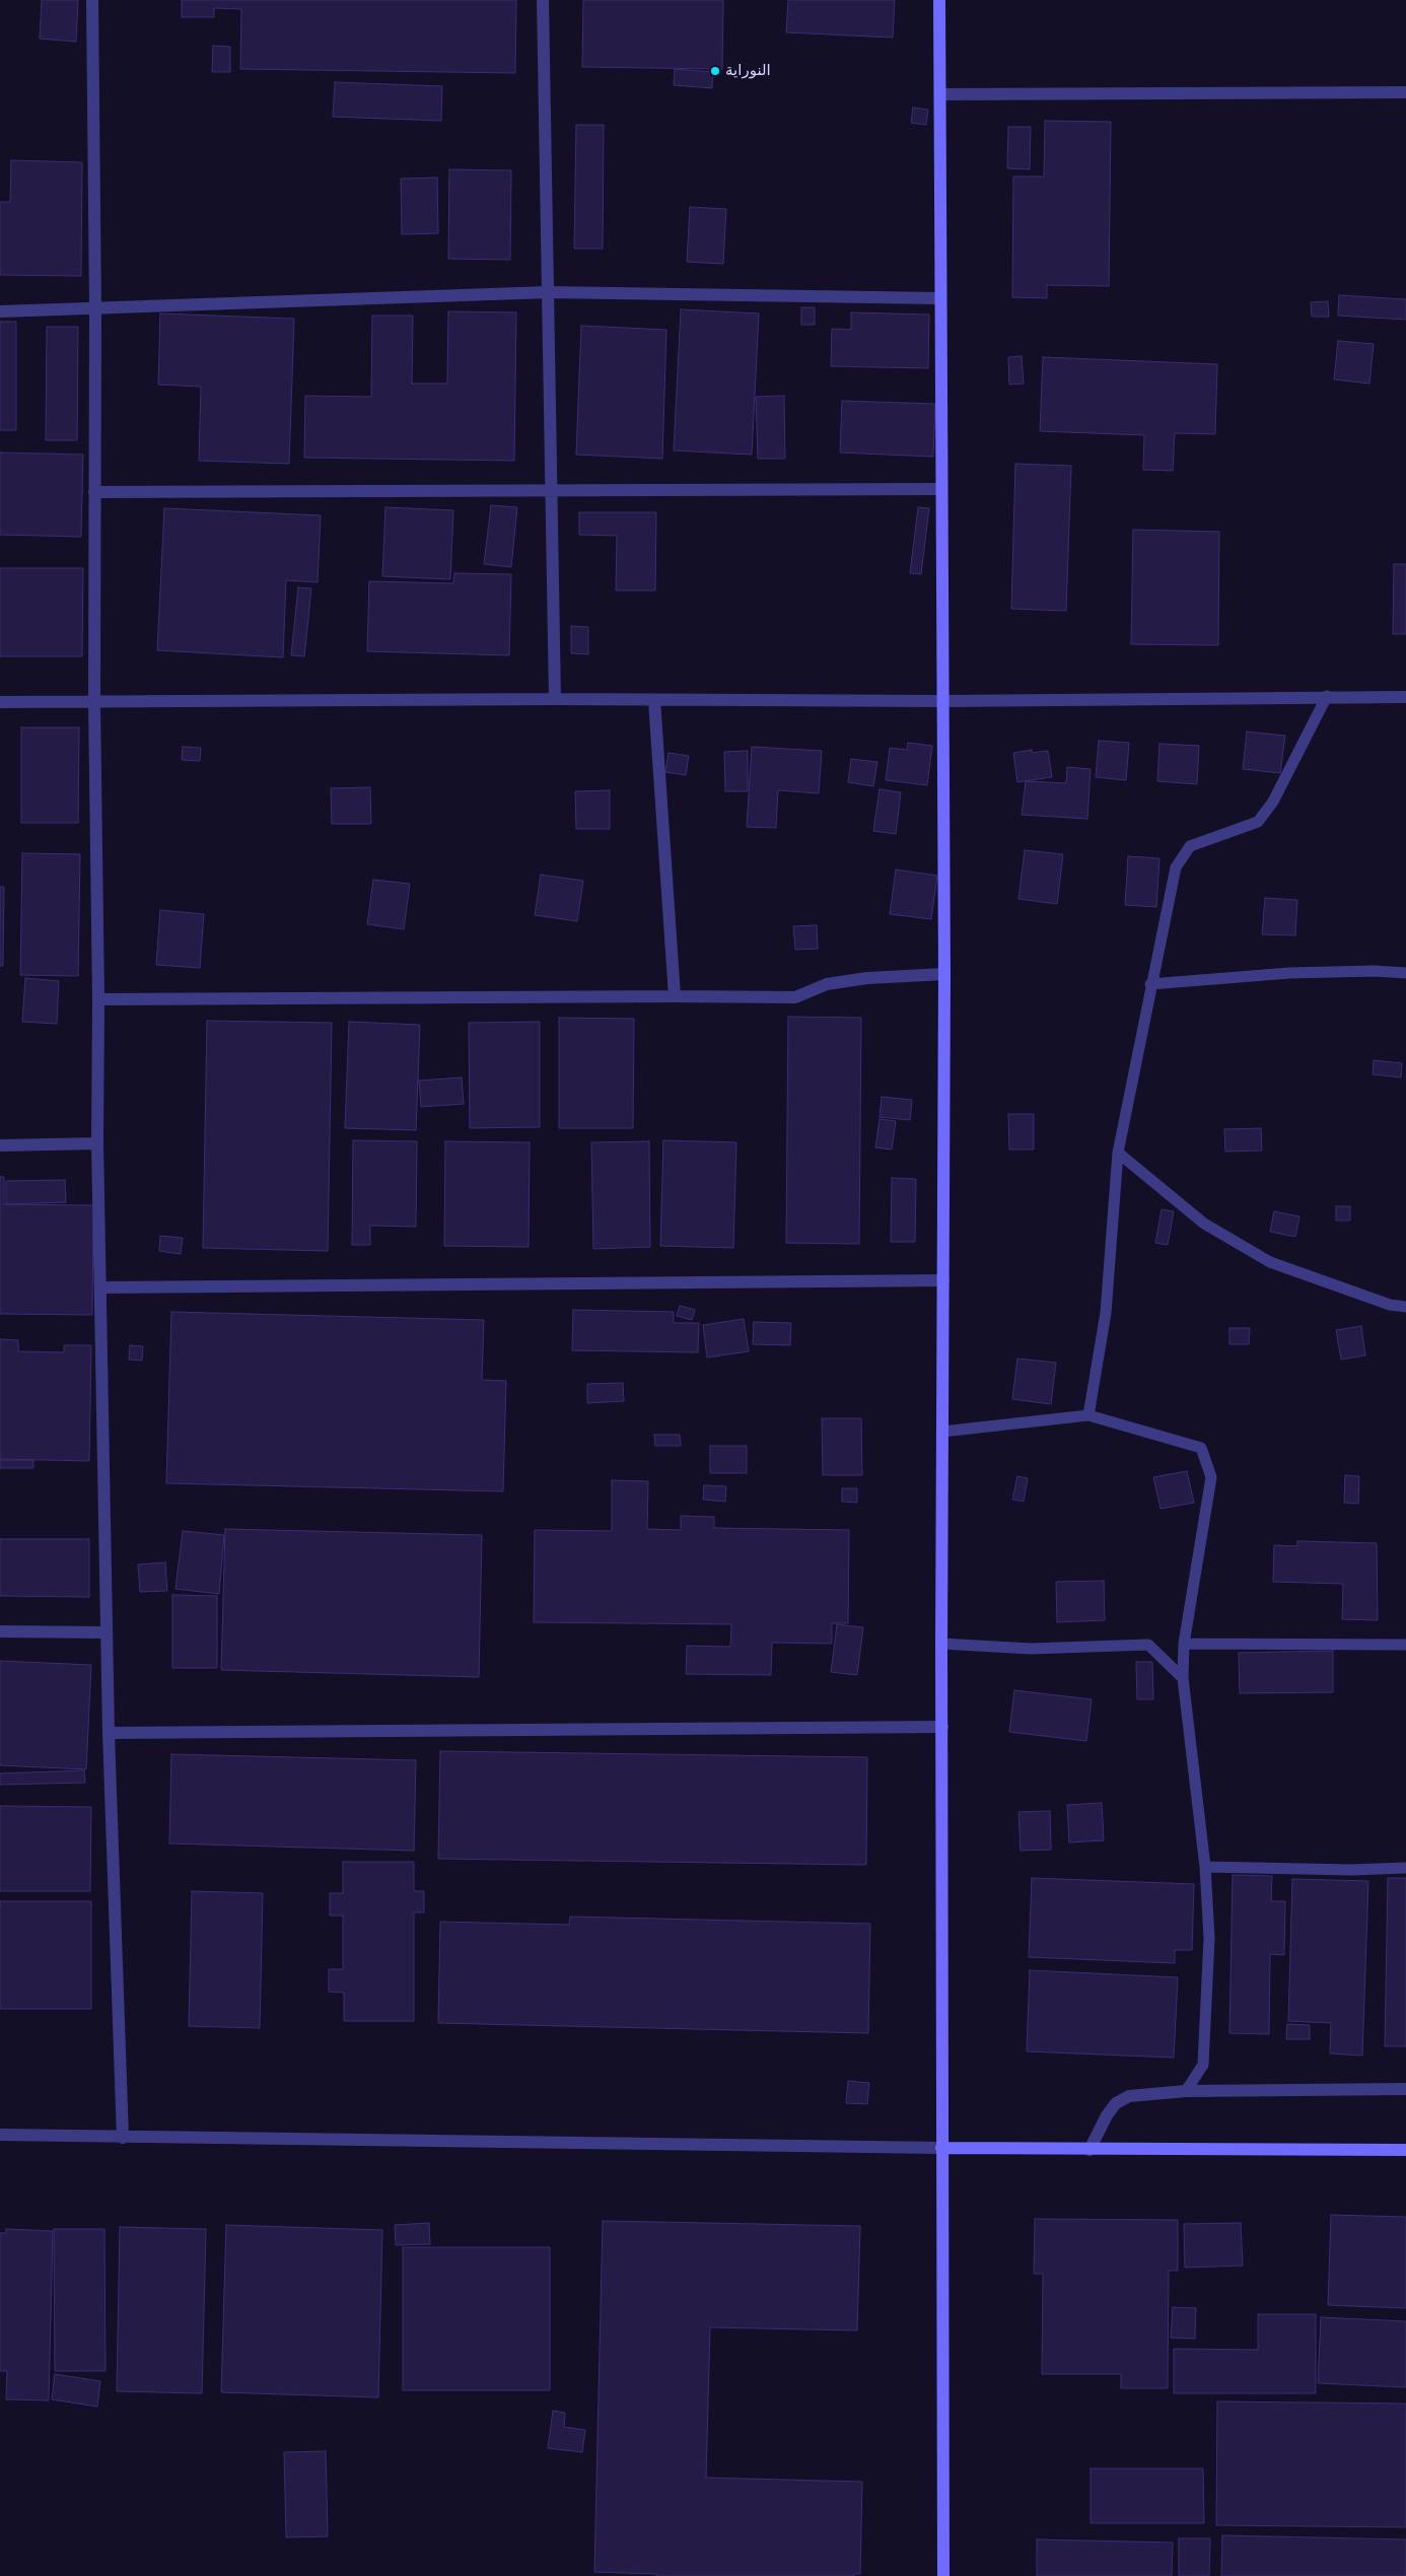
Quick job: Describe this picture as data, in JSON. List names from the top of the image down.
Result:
{
  "places": ["النوراية"]
}
